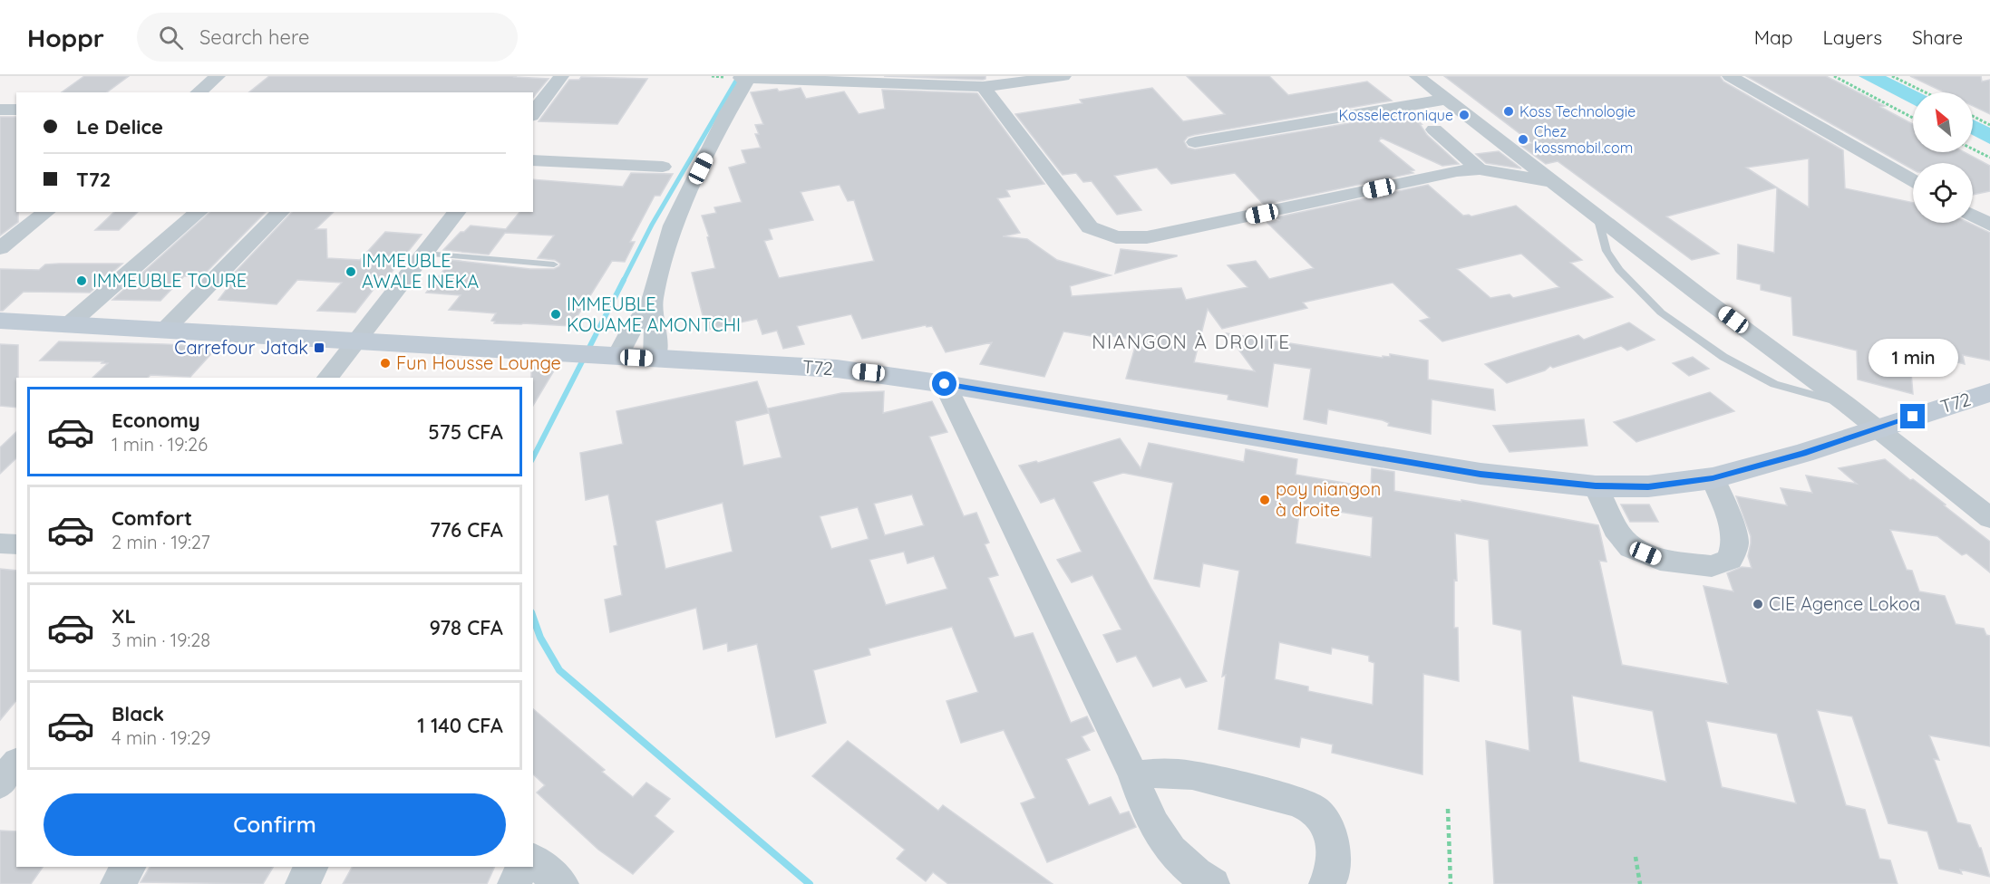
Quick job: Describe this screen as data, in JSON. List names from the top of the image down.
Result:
{
  "streets": {
    "street": ["T72"]
  },
  "districts": ["NIANGON À DROITE"],
  "places": {
    "other": [
      "Koss Technologie",
      "Kosselectronique",
      "Chez kossmobil.com",
      "IMMEUBLE AWALE INEKA",
      "IMMEUBLE TOURE",
      "IMMEUBLE KOUAME AMONTCHI",
      "Fun Housse Lounge",
      "poy niangon à droite",
      "CIE Agence Lokoa"
    ],
    "transit": ["Carrefour Jatak"]
  },
  "north": "top left",
  "page": {
    "header": "Hoppr",
    "search": "Search here",
    "nav": ["Map", "Layers", "Share"],
    "banner": ["Le Delice", "T72"],
    "bubble": "1 min",
    "list": [
      {
        "name": "Economy",
        "note": "1 min · 19:26",
        "value": "575 CFA"
      },
      {
        "name": "Comfort",
        "note": "2 min · 19:27",
        "value": "776 CFA"
      },
      {
        "name": "XL",
        "note": "3 min · 19:28",
        "value": "978 CFA"
      },
      {
        "name": "Black",
        "note": "4 min · 19:29",
        "value": "1 140 CFA"
      }
    ],
    "buttons": "Confirm"
  }
}
